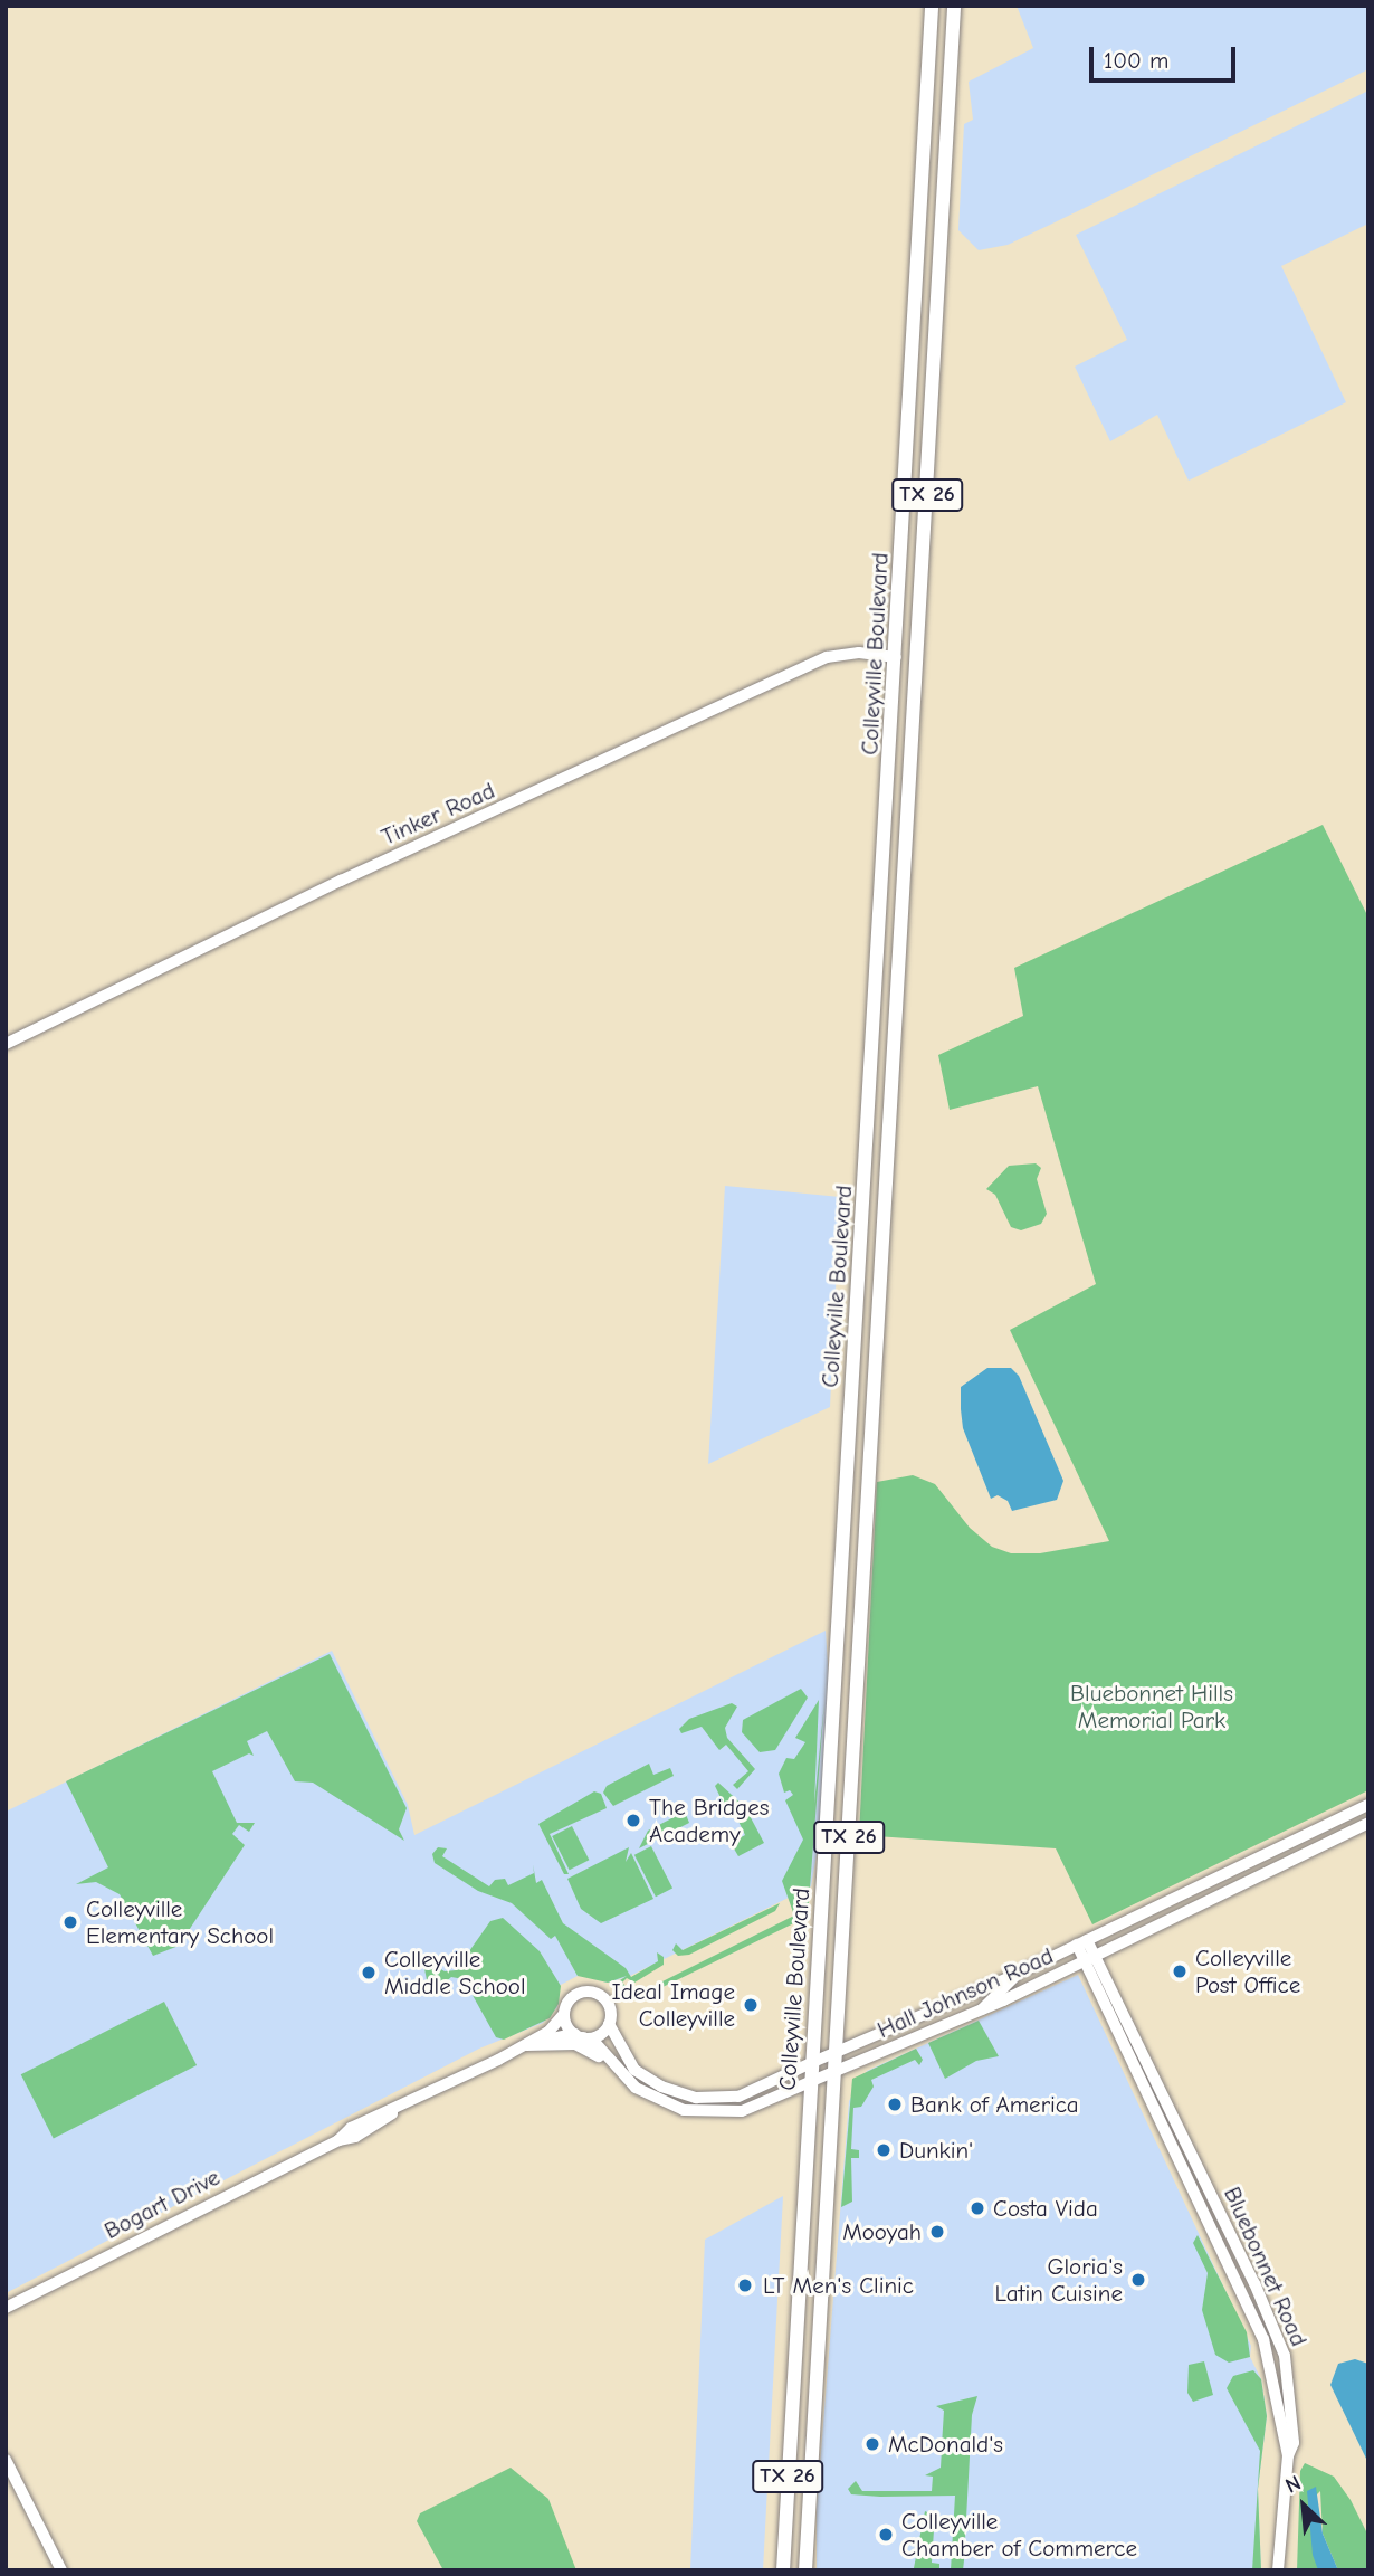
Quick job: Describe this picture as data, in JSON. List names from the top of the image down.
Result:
{
  "streets": {
    "main road": [
      "TX 26",
      "Colleyville Boulevard",
      "Tinker Road",
      "Hall Johnson Road"
    ],
    "street": ["Bogart Drive", "Bluebonnet Road"]
  },
  "crossings": [
    ["Colleyville Boulevard", "Tinker Road"],
    ["Colleyville Boulevard", "Hall Johnson Road"],
    ["Hall Johnson Road", "Bogart Drive"],
    ["Hall Johnson Road", "Bluebonnet Road"]
  ],
  "parks": ["Bluebonnet Hills Memorial Park"],
  "places": [
    "The Bridges Academy",
    "Colleyville Elementary School",
    "Colleyville Post Office",
    "Colleyville Middle School",
    "Ideal Image Colleyville",
    "Bank of America",
    "Dunkin'",
    "Costa Vida",
    "Mooyah",
    "Gloria's Latin Cuisine",
    "LT Men's Clinic",
    "McDonald's",
    "Colleyville Chamber of Commerce"
  ],
  "scale_bar": "100 m",
  "north": "top left"
}
